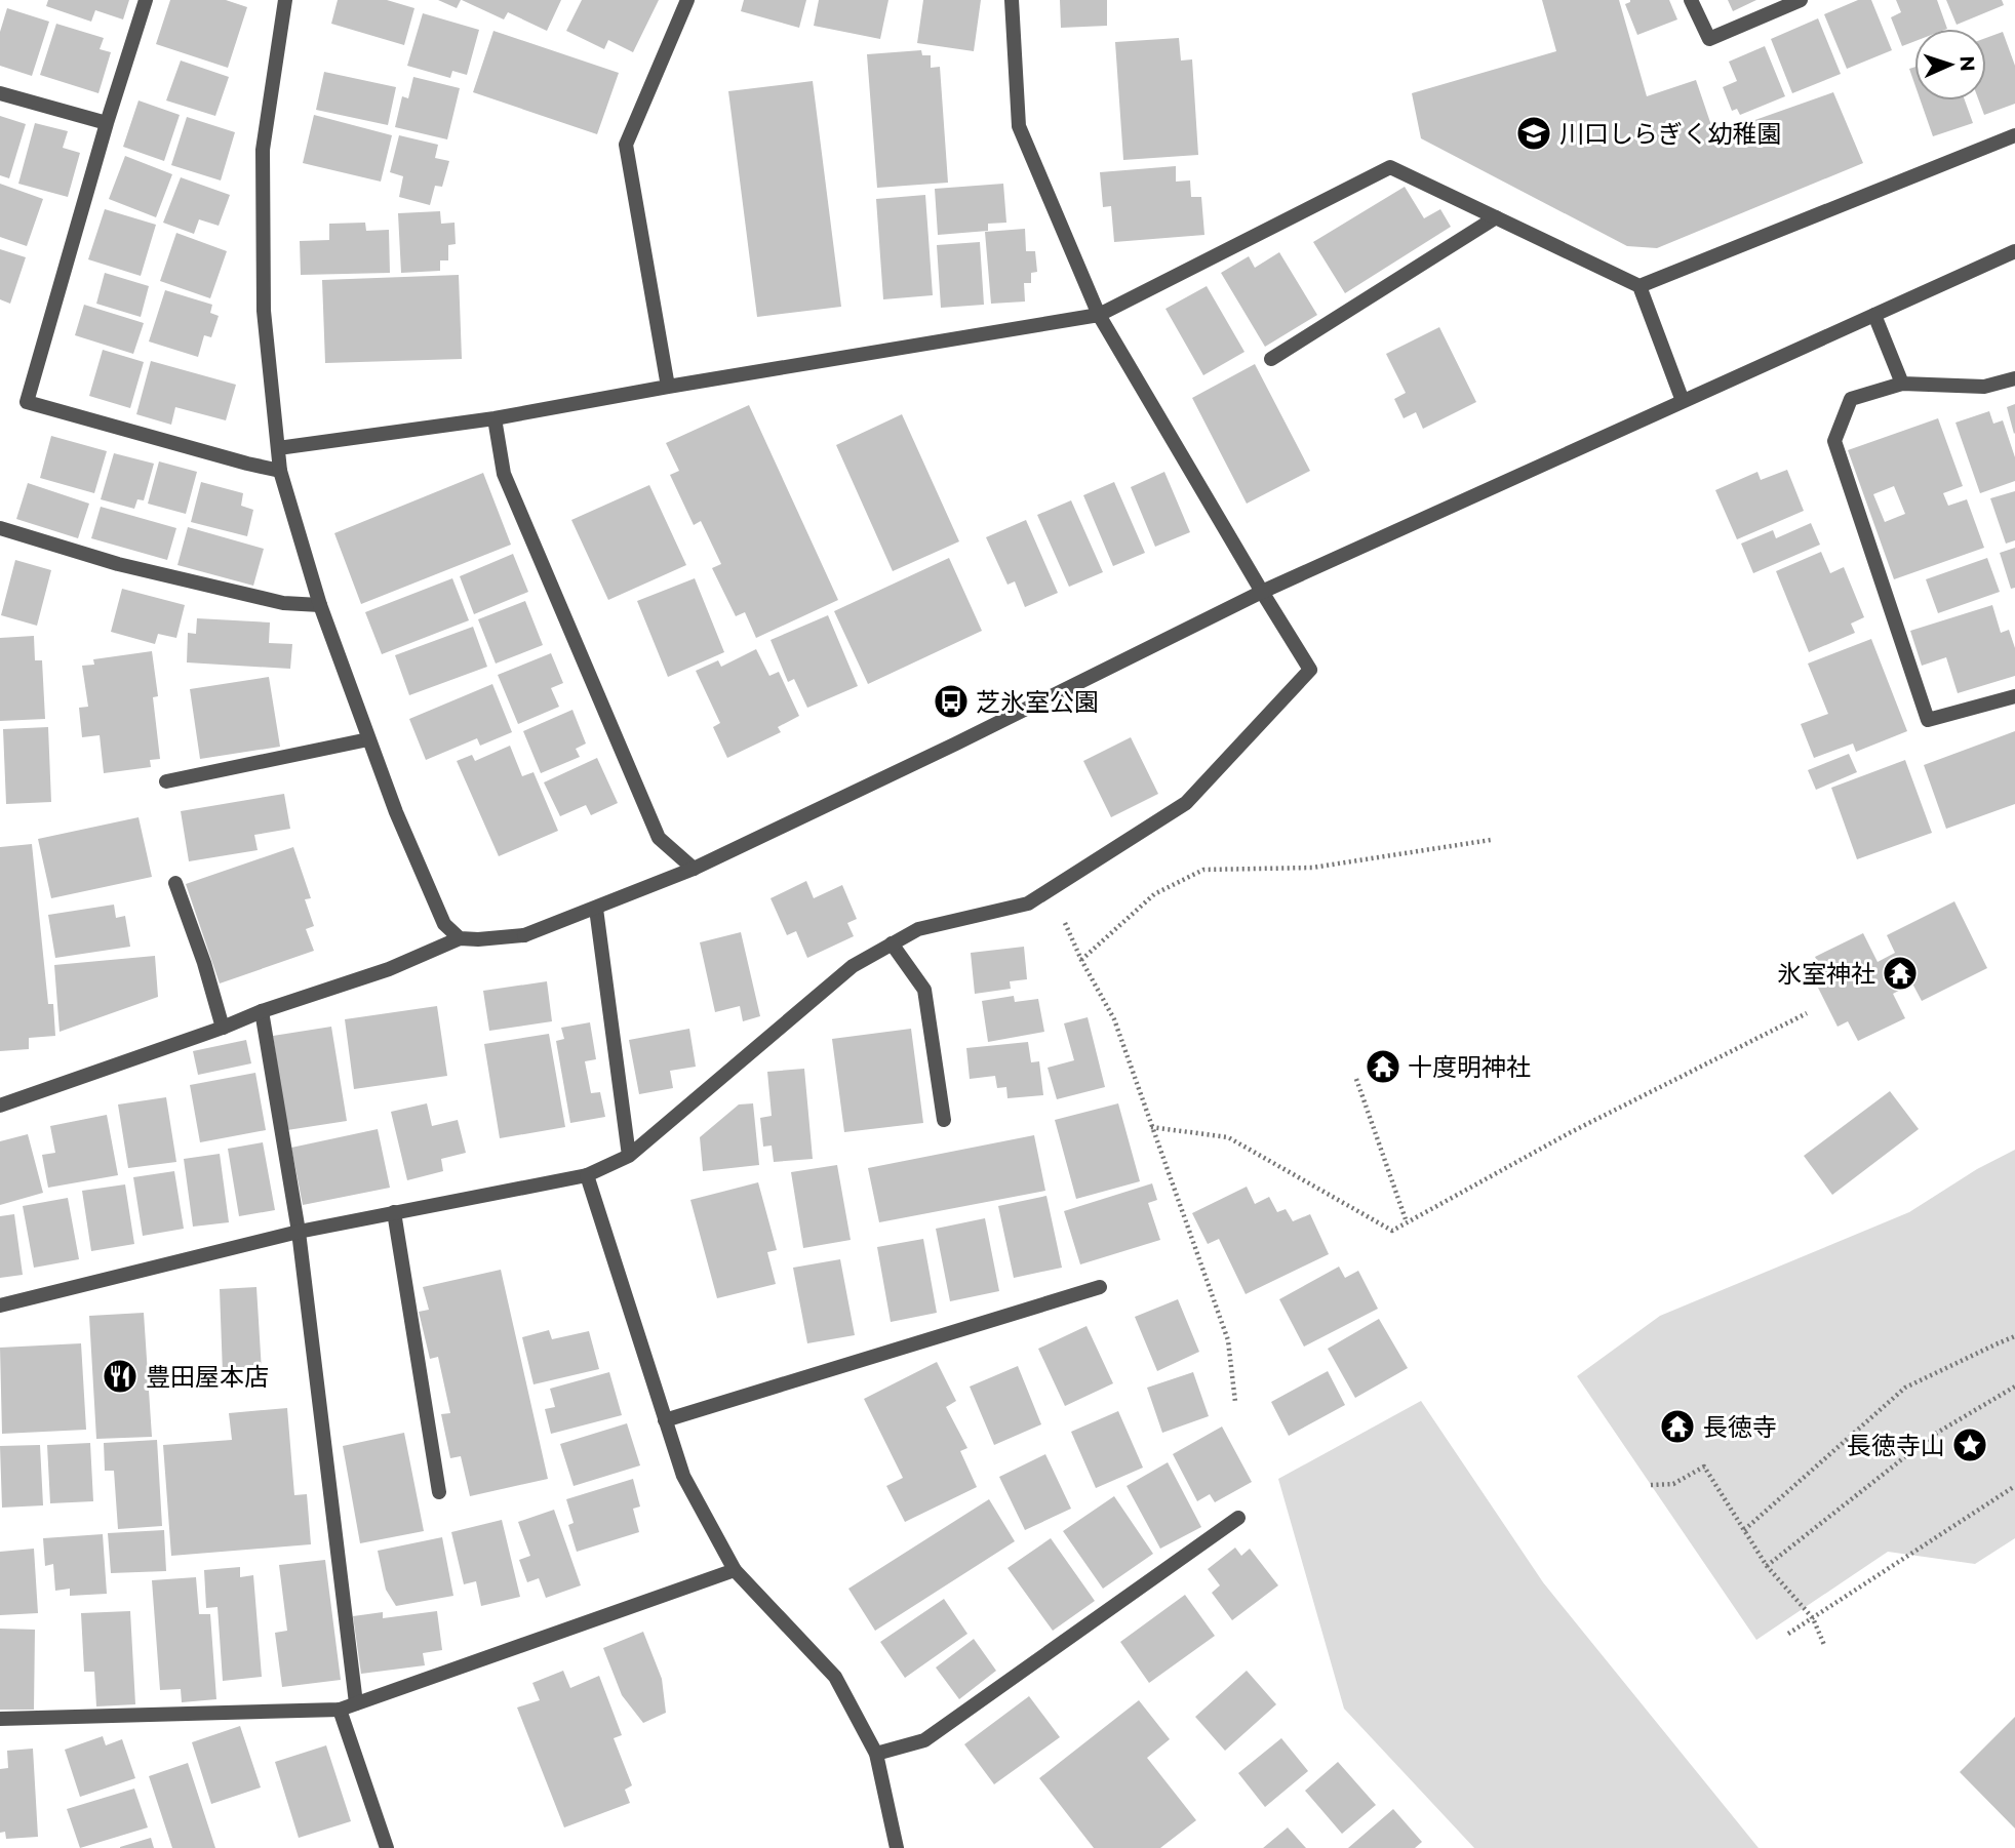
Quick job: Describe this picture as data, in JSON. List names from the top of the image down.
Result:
{
  "places": {
    "school or university": ["川口しらぎく幼稚園"],
    "bus stop": ["芝氷室公園"],
    "temple": ["氷室神社", "十度明神社", "長徳寺"],
    "restaurant": ["豊田屋本店"],
    "place": ["長徳寺山"]
  },
  "north": "right"
}
